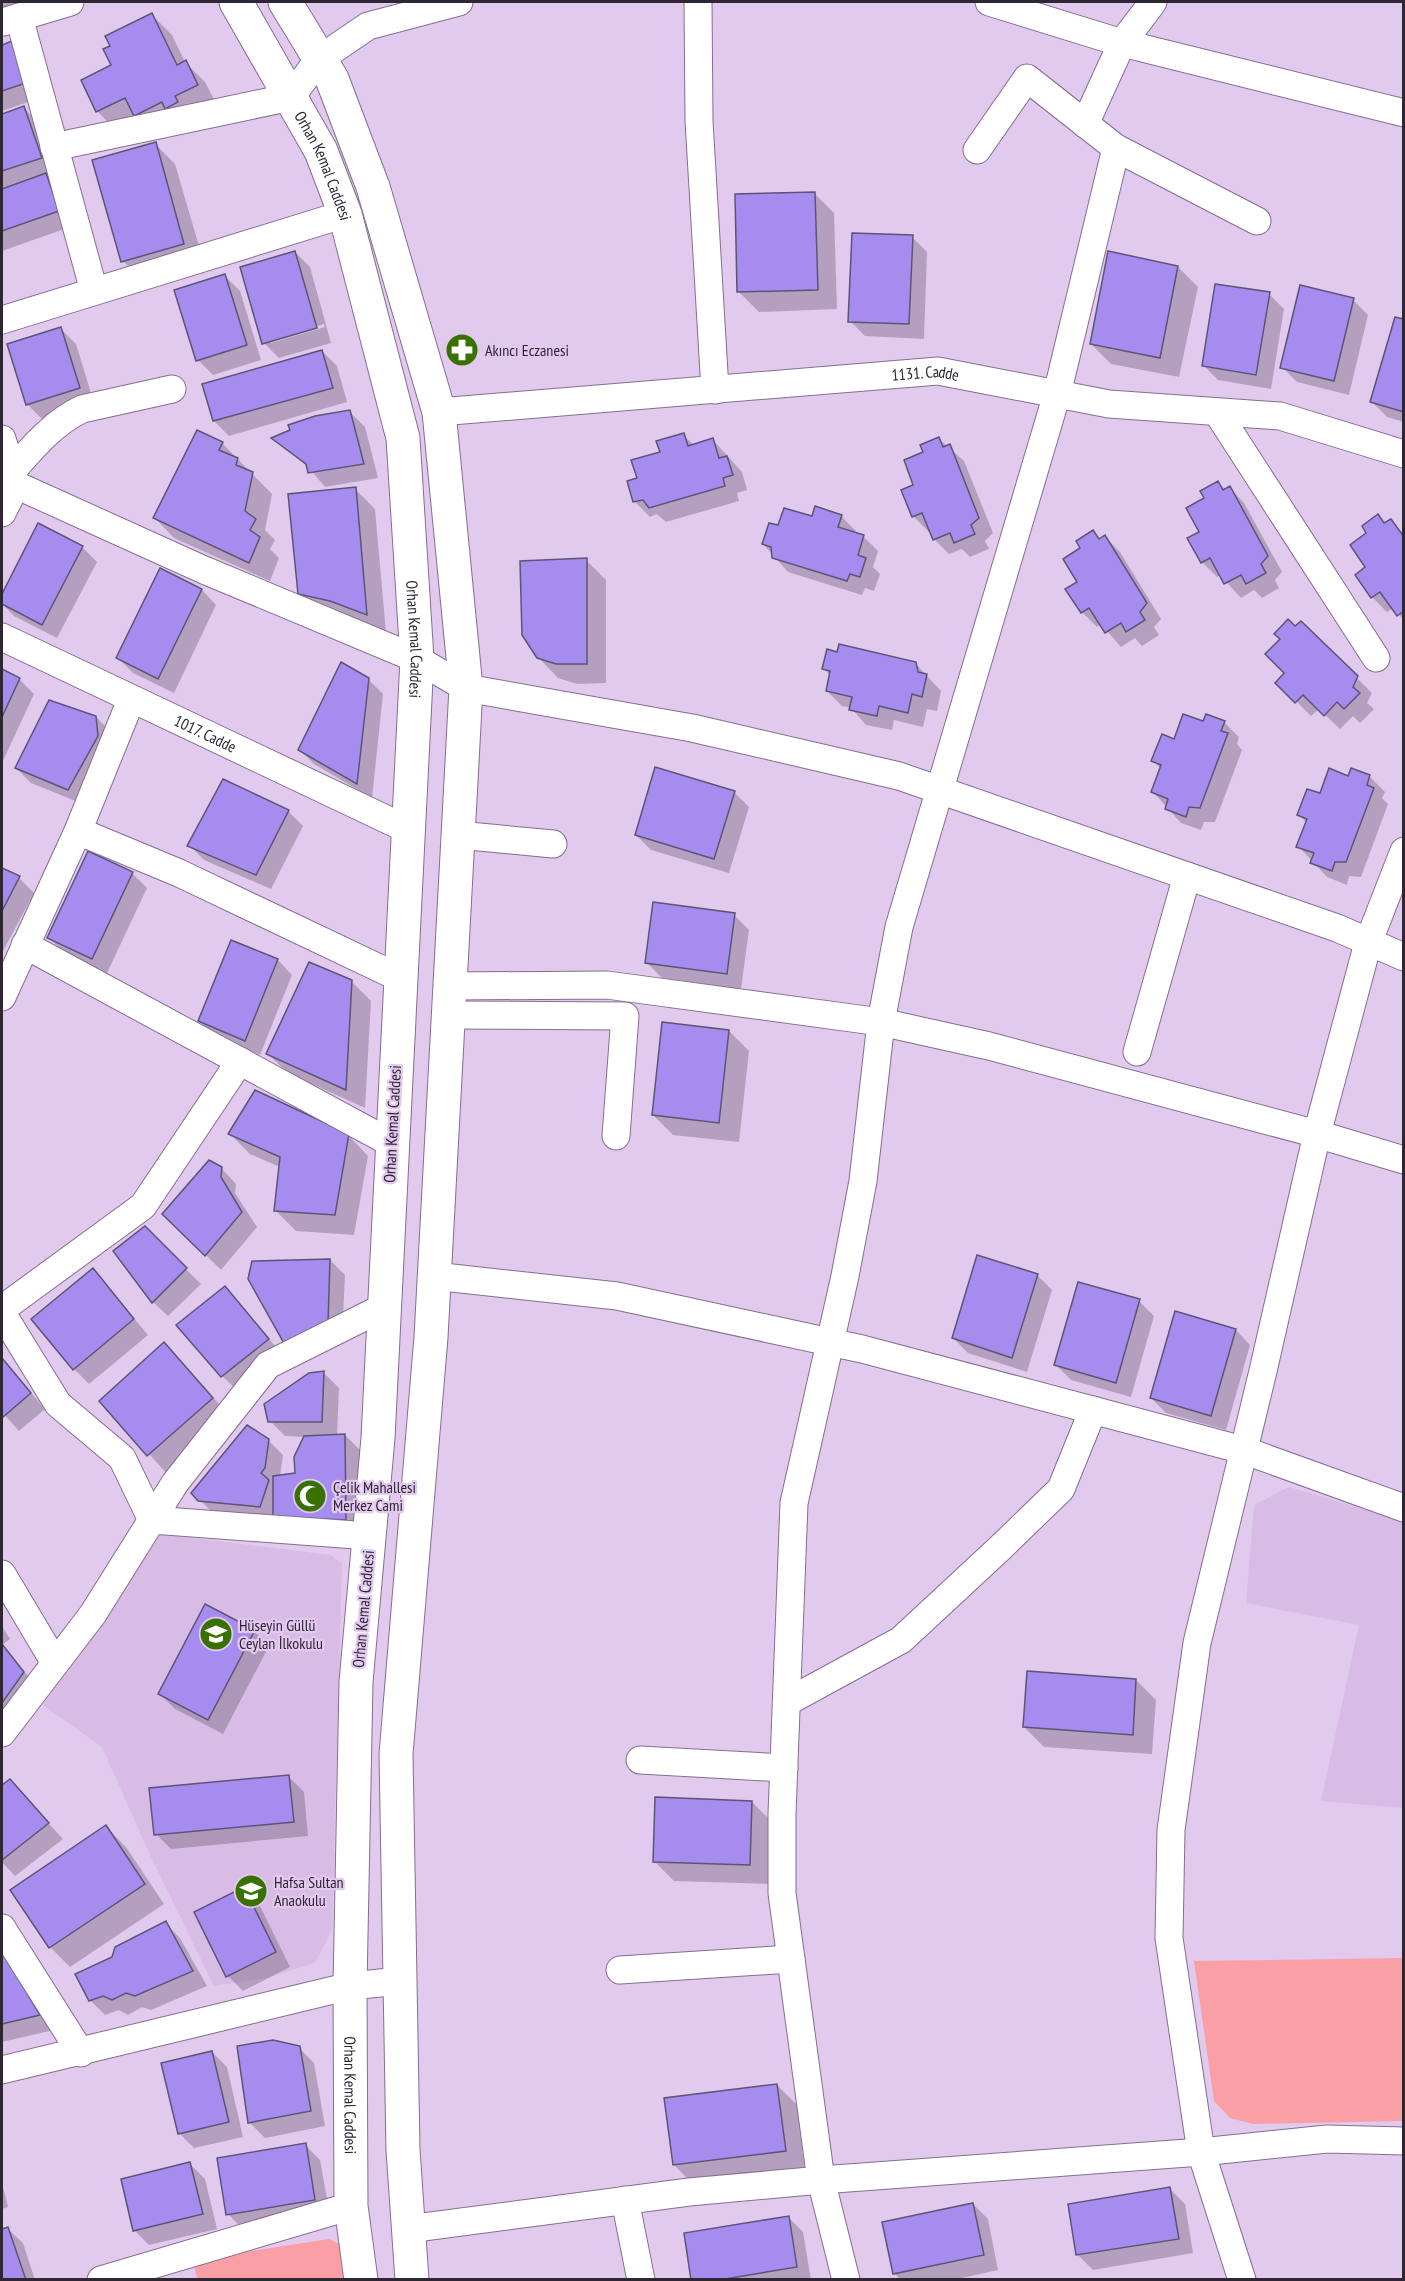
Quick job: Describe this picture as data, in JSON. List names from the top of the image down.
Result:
{
  "streets": {
    "main road": ["Orhan Kemal Caddesi"],
    "street": ["1131. Cadde", "1017. Cadde"]
  },
  "crossings": [
    ["Orhan Kemal Caddesi", "1017. Cadde"]
  ],
  "places": {
    "pharmacy": ["Akıncı Eczanesi"],
    "mosque": ["Çelik Mahallesi Merkez Cami"],
    "school or university": ["Hüseyin Güllü Ceylan İlkokulu", "Hafsa Sultan Anaokulu"]
  }
}
